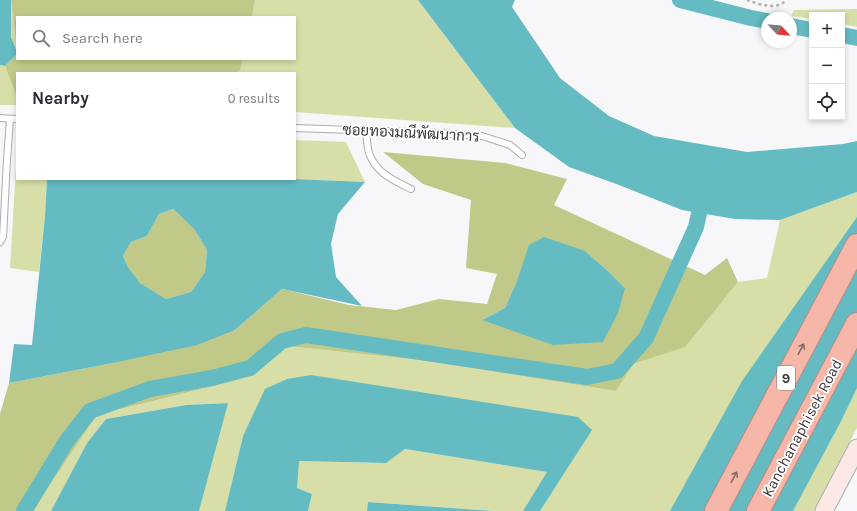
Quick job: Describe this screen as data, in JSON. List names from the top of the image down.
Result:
{
  "streets": {
    "highway": ["9", "Kanchanaphisek Road"],
    "lane": ["ซอยทองมณีพัฒนาการ"]
  },
  "north": "bottom right",
  "page": {
    "map_buttons": ["+", "−"],
    "search": "Search here",
    "heading": ["Nearby", "0 results"]
  }
}
